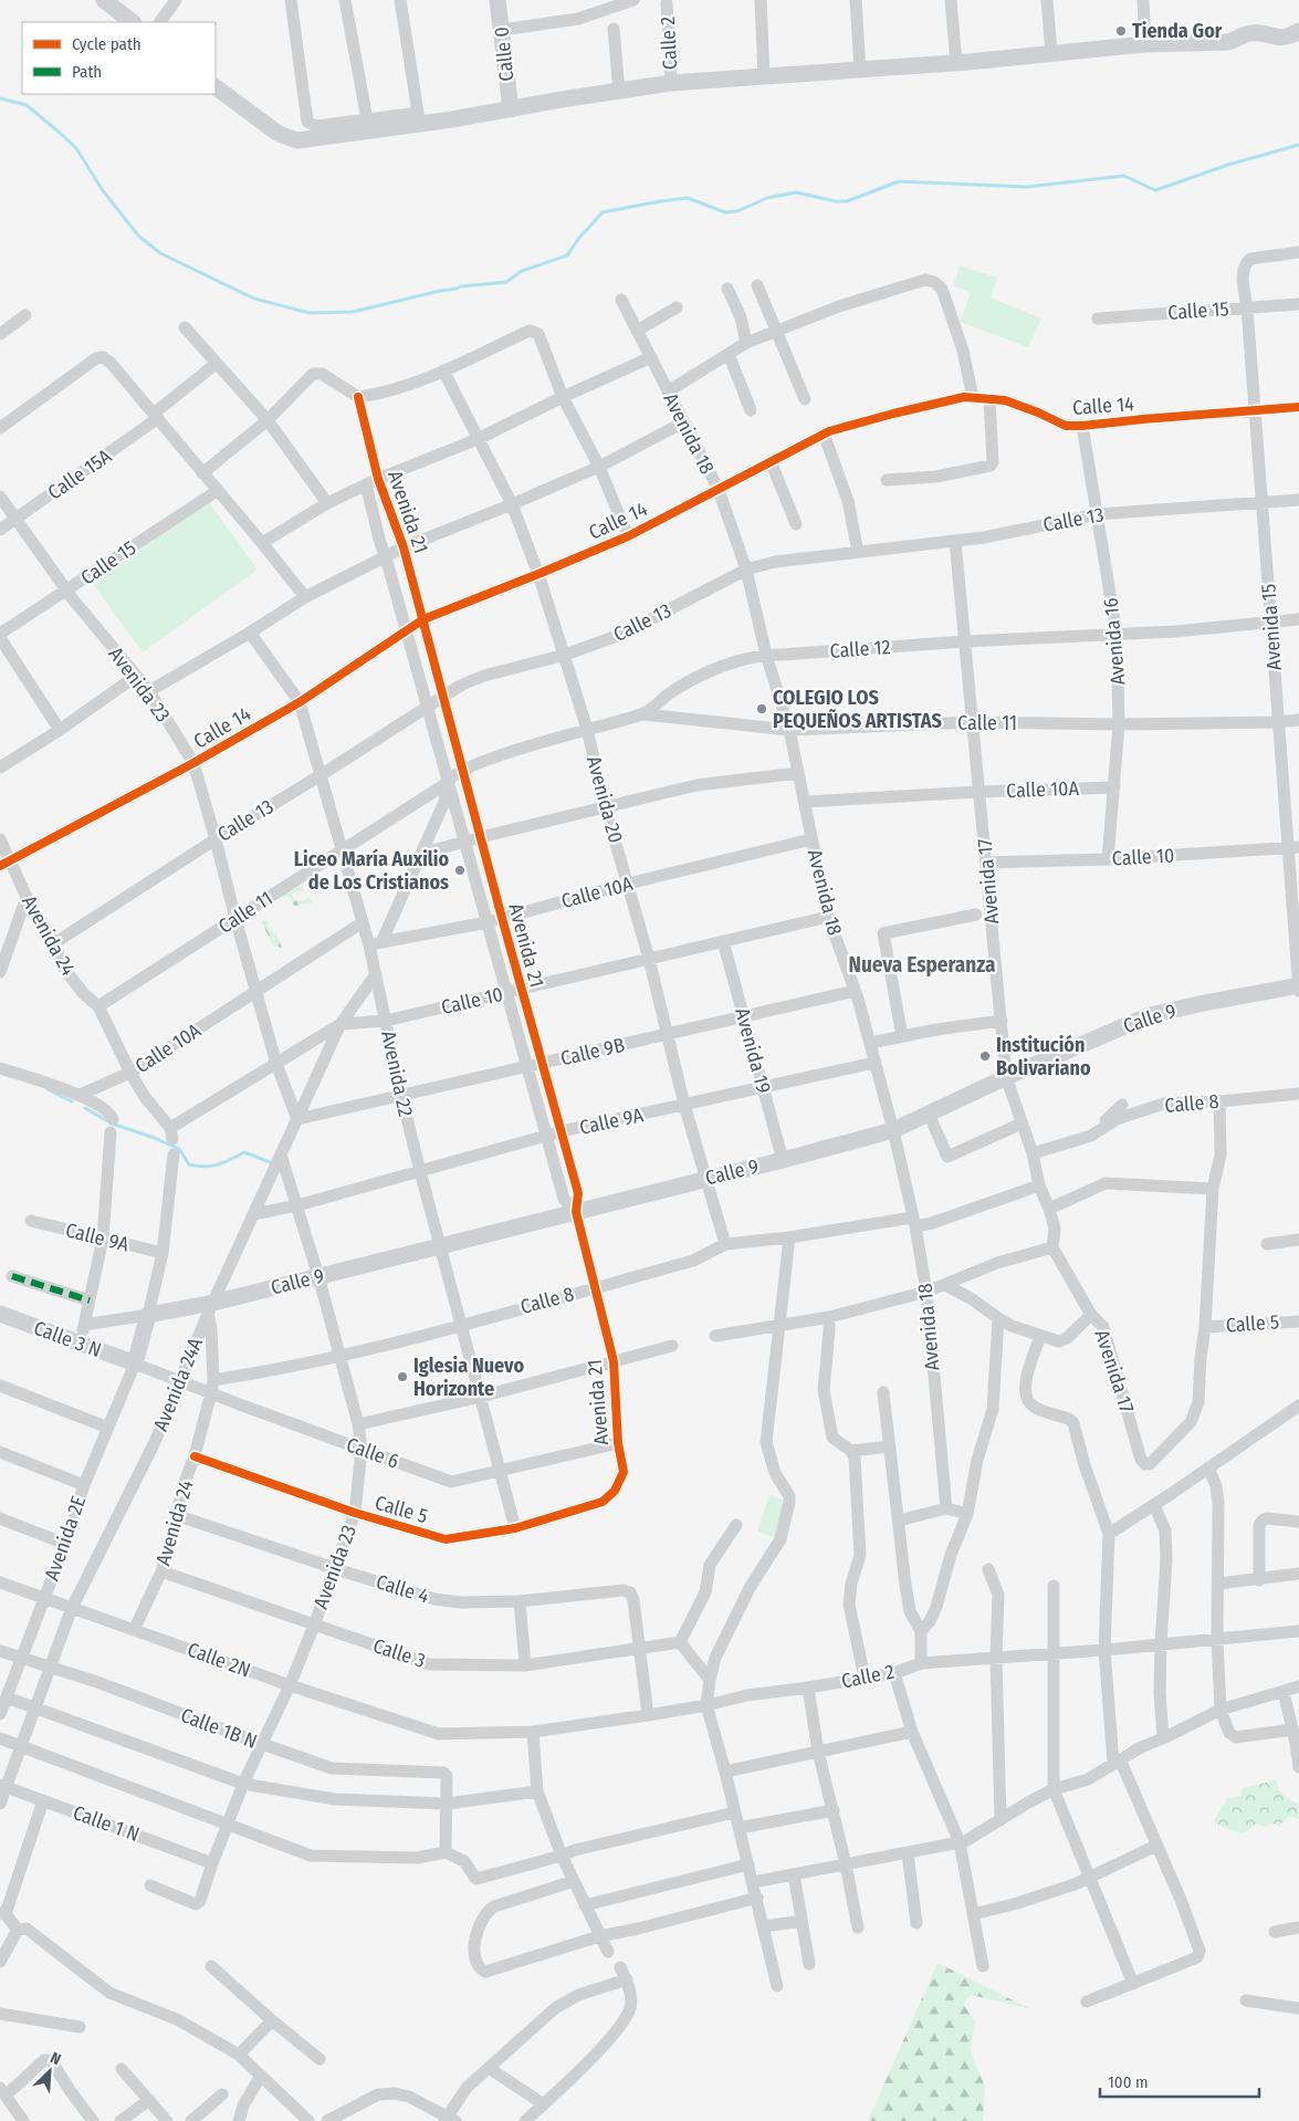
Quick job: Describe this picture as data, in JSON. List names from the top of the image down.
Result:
{
  "streets": {
    "street": [
      "Calle 2",
      "Calle 0",
      "Calle 15",
      "Calle 14",
      "Avenida 18",
      "Calle 15A",
      "Avenida 21",
      "Calle 13",
      "Avenida 15",
      "Avenida 16",
      "Calle 12",
      "Avenida 23",
      "Calle 11",
      "Calle 10A",
      "Avenida 20",
      "Calle 10",
      "Avenida 17",
      "Avenida 24",
      "Calle 9",
      "Avenida 19",
      "Calle 9B",
      "Avenida 22",
      "Calle 8",
      "Calle 9A",
      "Calle 5",
      "Calle 3 N",
      "Avenida 24A",
      "Calle 6",
      "Avenida 2E",
      "Calle 4",
      "Calle 3",
      "Calle 2N",
      "Calle 1B N",
      "Calle 1 N"
    ]
  },
  "crossings": [
    ["Calle 2", "Calle 2N"],
    ["Calle 15", "Avenida 15"],
    ["Calle 15", "Avenida 23"],
    ["Calle 14", "Avenida 18"],
    ["Calle 14", "Avenida 21"],
    ["Calle 14", "Avenida 15"],
    ["Calle 14", "Avenida 16"],
    ["Calle 14", "Avenida 23"],
    ["Calle 14", "Avenida 20"],
    ["Calle 14", "Avenida 24"],
    ["Calle 14", "Avenida 22"],
    ["Avenida 18", "Calle 13"],
    ["Avenida 18", "Calle 12"],
    ["Avenida 18", "Calle 11"],
    ["Avenida 18", "Calle 10A"],
    ["Avenida 18", "Calle 10"],
    ["Avenida 18", "Calle 9"],
    ["Avenida 18", "Calle 9B"],
    ["Avenida 18", "Calle 8"],
    ["Avenida 18", "Calle 9A"],
    ["Calle 15A", "Avenida 23"],
    ["Avenida 21", "Calle 13"],
    ["Avenida 21", "Calle 12"],
    ["Avenida 21", "Calle 11"],
    ["Avenida 21", "Calle 10A"],
    ["Avenida 21", "Calle 10"],
    ["Avenida 21", "Calle 9"],
    ["Avenida 21", "Calle 9B"],
    ["Avenida 21", "Calle 8"],
    ["Avenida 21", "Calle 9A"],
    ["Avenida 21", "Calle 5"],
    ["Avenida 21", "Calle 6"],
    ["Calle 13", "Avenida 15"],
    ["Calle 13", "Avenida 16"],
    ["Calle 13", "Avenida 23"],
    ["Calle 13", "Avenida 20"],
    ["Calle 13", "Avenida 17"],
    ["Calle 13", "Avenida 24"],
    ["Calle 13", "Avenida 22"],
    ["Avenida 15", "Calle 12"],
    ["Avenida 15", "Calle 11"],
    ["Avenida 15", "Calle 10"],
    ["Avenida 15", "Calle 9"],
    ["Avenida 16", "Calle 12"],
    ["Avenida 16", "Calle 11"],
    ["Avenida 16", "Calle 10A"],
    ["Avenida 16", "Calle 10"],
    ["Calle 12", "Calle 11"],
    ["Calle 12", "Avenida 20"],
    ["Calle 12", "Avenida 17"],
    ["Avenida 23", "Calle 11"],
    ["Avenida 23", "Calle 10A"],
    ["Avenida 23", "Calle 10"],
    ["Avenida 23", "Calle 9"],
    ["Avenida 23", "Calle 9B"],
    ["Avenida 23", "Calle 8"],
    ["Avenida 23", "Calle 9A"],
    ["Avenida 23", "Calle 5"],
    ["Avenida 23", "Avenida 24A"],
    ["Avenida 23", "Calle 6"],
    ["Avenida 23", "Calle 4"],
    ["Avenida 23", "Calle 3"],
    ["Avenida 23", "Calle 2N"],
    ["Avenida 23", "Calle 1B N"],
    ["Avenida 23", "Calle 1 N"],
    ["Calle 11", "Avenida 17"],
    ["Calle 11", "Avenida 24"],
    ["Calle 11", "Avenida 22"],
    ["Calle 10A", "Avenida 20"],
    ["Calle 10A", "Avenida 17"],
    ["Calle 10A", "Avenida 24"],
    ["Calle 10A", "Avenida 22"],
    ["Avenida 20", "Calle 10"],
    ["Avenida 20", "Calle 9"],
    ["Avenida 20", "Calle 9B"],
    ["Avenida 20", "Calle 8"],
    ["Avenida 20", "Calle 9A"],
    ["Calle 10", "Avenida 17"],
    ["Calle 10", "Avenida 24"],
    ["Calle 10", "Avenida 19"],
    ["Calle 10", "Avenida 22"],
    ["Calle 10", "Avenida 24A"],
    ["Avenida 17", "Calle 9"],
    ["Avenida 17", "Calle 8"],
    ["Avenida 17", "Calle 5"],
    ["Avenida 24", "Calle 9"],
    ["Avenida 24", "Calle 8"],
    ["Avenida 24", "Calle 5"],
    ["Avenida 24", "Avenida 24A"],
    ["Avenida 24", "Calle 6"],
    ["Avenida 24", "Calle 4"],
    ["Avenida 24", "Calle 3"],
    ["Avenida 24", "Calle 2N"],
    ["Calle 9", "Avenida 19"],
    ["Calle 9", "Avenida 22"],
    ["Calle 9", "Avenida 24A"],
    ["Avenida 19", "Calle 9B"],
    ["Avenida 19", "Calle 9A"],
    ["Calle 9B", "Avenida 22"],
    ["Calle 9B", "Avenida 24A"],
    ["Avenida 22", "Calle 8"],
    ["Avenida 22", "Calle 9A"],
    ["Avenida 22", "Calle 5"],
    ["Avenida 22", "Avenida 24A"],
    ["Avenida 22", "Calle 6"],
    ["Calle 8", "Calle 6"],
    ["Calle 9A", "Avenida 24A"],
    ["Calle 3 N", "Calle 6"],
    ["Calle 3 N", "Avenida 2E"],
    ["Avenida 24A", "Calle 6"],
    ["Avenida 24A", "Calle 2N"],
    ["Avenida 24A", "Calle 1B N"],
    ["Avenida 24A", "Calle 1 N"],
    ["Calle 6", "Avenida 2E"],
    ["Avenida 2E", "Calle 2N"],
    ["Avenida 2E", "Calle 1B N"],
    ["Calle 4", "Calle 3"]
  ],
  "districts": ["Nueva Esperanza"],
  "places": [
    "Tienda Gor",
    "COLEGIO LOS PEQUEÑOS ARTISTAS",
    "Liceo María Auxilio de Los Cristianos",
    "Institución Bolivariano",
    "Iglesia Nuevo Horizonte"
  ],
  "legend": ["Cycle path", "Path"],
  "scale_bar": "100 m",
  "north": "top right"
}
